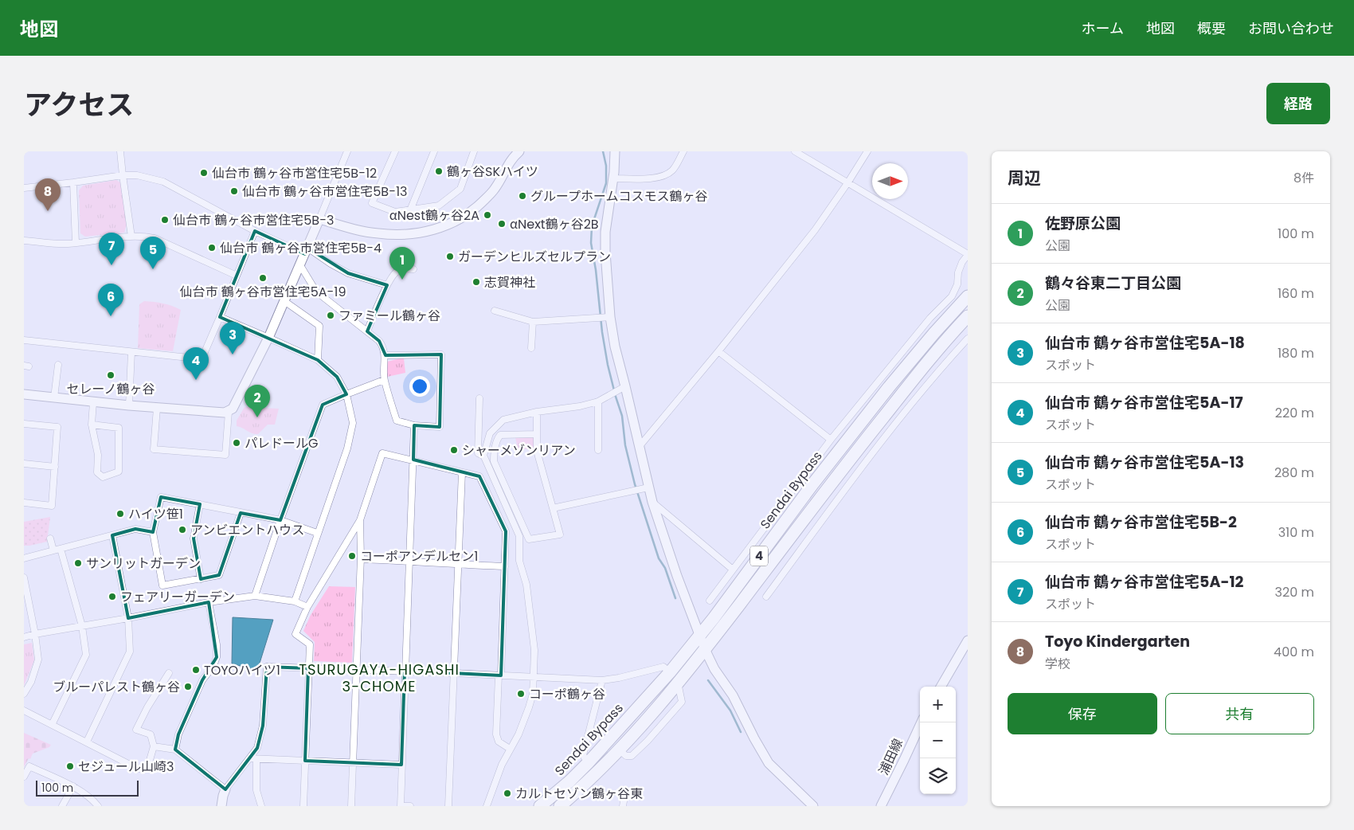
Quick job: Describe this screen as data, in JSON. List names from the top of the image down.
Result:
{
  "streets": {
    "highway": ["Sendai Bypass", "4"],
    "street": ["浦田線"]
  },
  "districts": ["TSURUGAYA-HIGASHI 3-CHOME"],
  "places": [
    "鶴ヶ谷SKハイツ",
    "仙台市 鶴ヶ谷市営住宅5B-12",
    "仙台市 鶴ヶ谷市営住宅5B-13",
    "グループホームコスモス鶴ヶ谷",
    "αNest鶴ヶ谷2A",
    "仙台市 鶴ヶ谷市営住宅5B-3",
    "αNext鶴ヶ谷2B",
    "仙台市 鶴ヶ谷市営住宅5B-4",
    "ガーデンヒルズセルプラン",
    "仙台市 鶴ヶ谷市営住宅5A-19",
    "志賀神社",
    "ファミール鶴ヶ谷",
    "セレーノ鶴ヶ谷",
    "パレドールG",
    "シャーメゾンリアン",
    "ハイツ笹1",
    "アンビエントハウス",
    "コーポアンデルセン1",
    "サンリットガーデン",
    "フェアリーガーデン",
    "TOYOハイツ1",
    "ブルーパレスト鶴ヶ谷",
    "コーポ鶴ヶ谷",
    "セジュール山崎3",
    "カルトセゾン鶴ヶ谷東"
  ],
  "scale_bar": "100 m",
  "north": "right",
  "page": {
    "header": "地図",
    "nav": [
      "ホーム",
      "地図",
      "概要",
      "お問い合わせ"
    ],
    "title": "アクセス",
    "buttons": [
      "経路",
      ["保存", "共有"]
    ],
    "heading": ["周辺", "8件"],
    "pins": [
      "8",
      "7",
      "5",
      "1",
      "6",
      "3",
      "4",
      "2"
    ],
    "list": [
      {
        "mark": "1",
        "name": "佐野原公園",
        "note": "公園",
        "value": "100 m"
      },
      {
        "mark": "2",
        "name": "鶴々谷東二丁目公園",
        "note": "公園",
        "value": "160 m"
      },
      {
        "mark": "3",
        "name": "仙台市 鶴ヶ谷市営住宅5A-18",
        "note": "スポット",
        "value": "180 m"
      },
      {
        "mark": "4",
        "name": "仙台市 鶴ヶ谷市営住宅5A-17",
        "note": "スポット",
        "value": "220 m"
      },
      {
        "mark": "5",
        "name": "仙台市 鶴ヶ谷市営住宅5A-13",
        "note": "スポット",
        "value": "280 m"
      },
      {
        "mark": "6",
        "name": "仙台市 鶴ヶ谷市営住宅5B-2",
        "note": "スポット",
        "value": "310 m"
      },
      {
        "mark": "7",
        "name": "仙台市 鶴ヶ谷市営住宅5A-12",
        "note": "スポット",
        "value": "320 m"
      },
      {
        "mark": "8",
        "name": "Toyo Kindergarten",
        "note": "学校",
        "value": "400 m"
      }
    ],
    "map_buttons": ["+", "−"],
    "scale": "100 m"
  }
}
